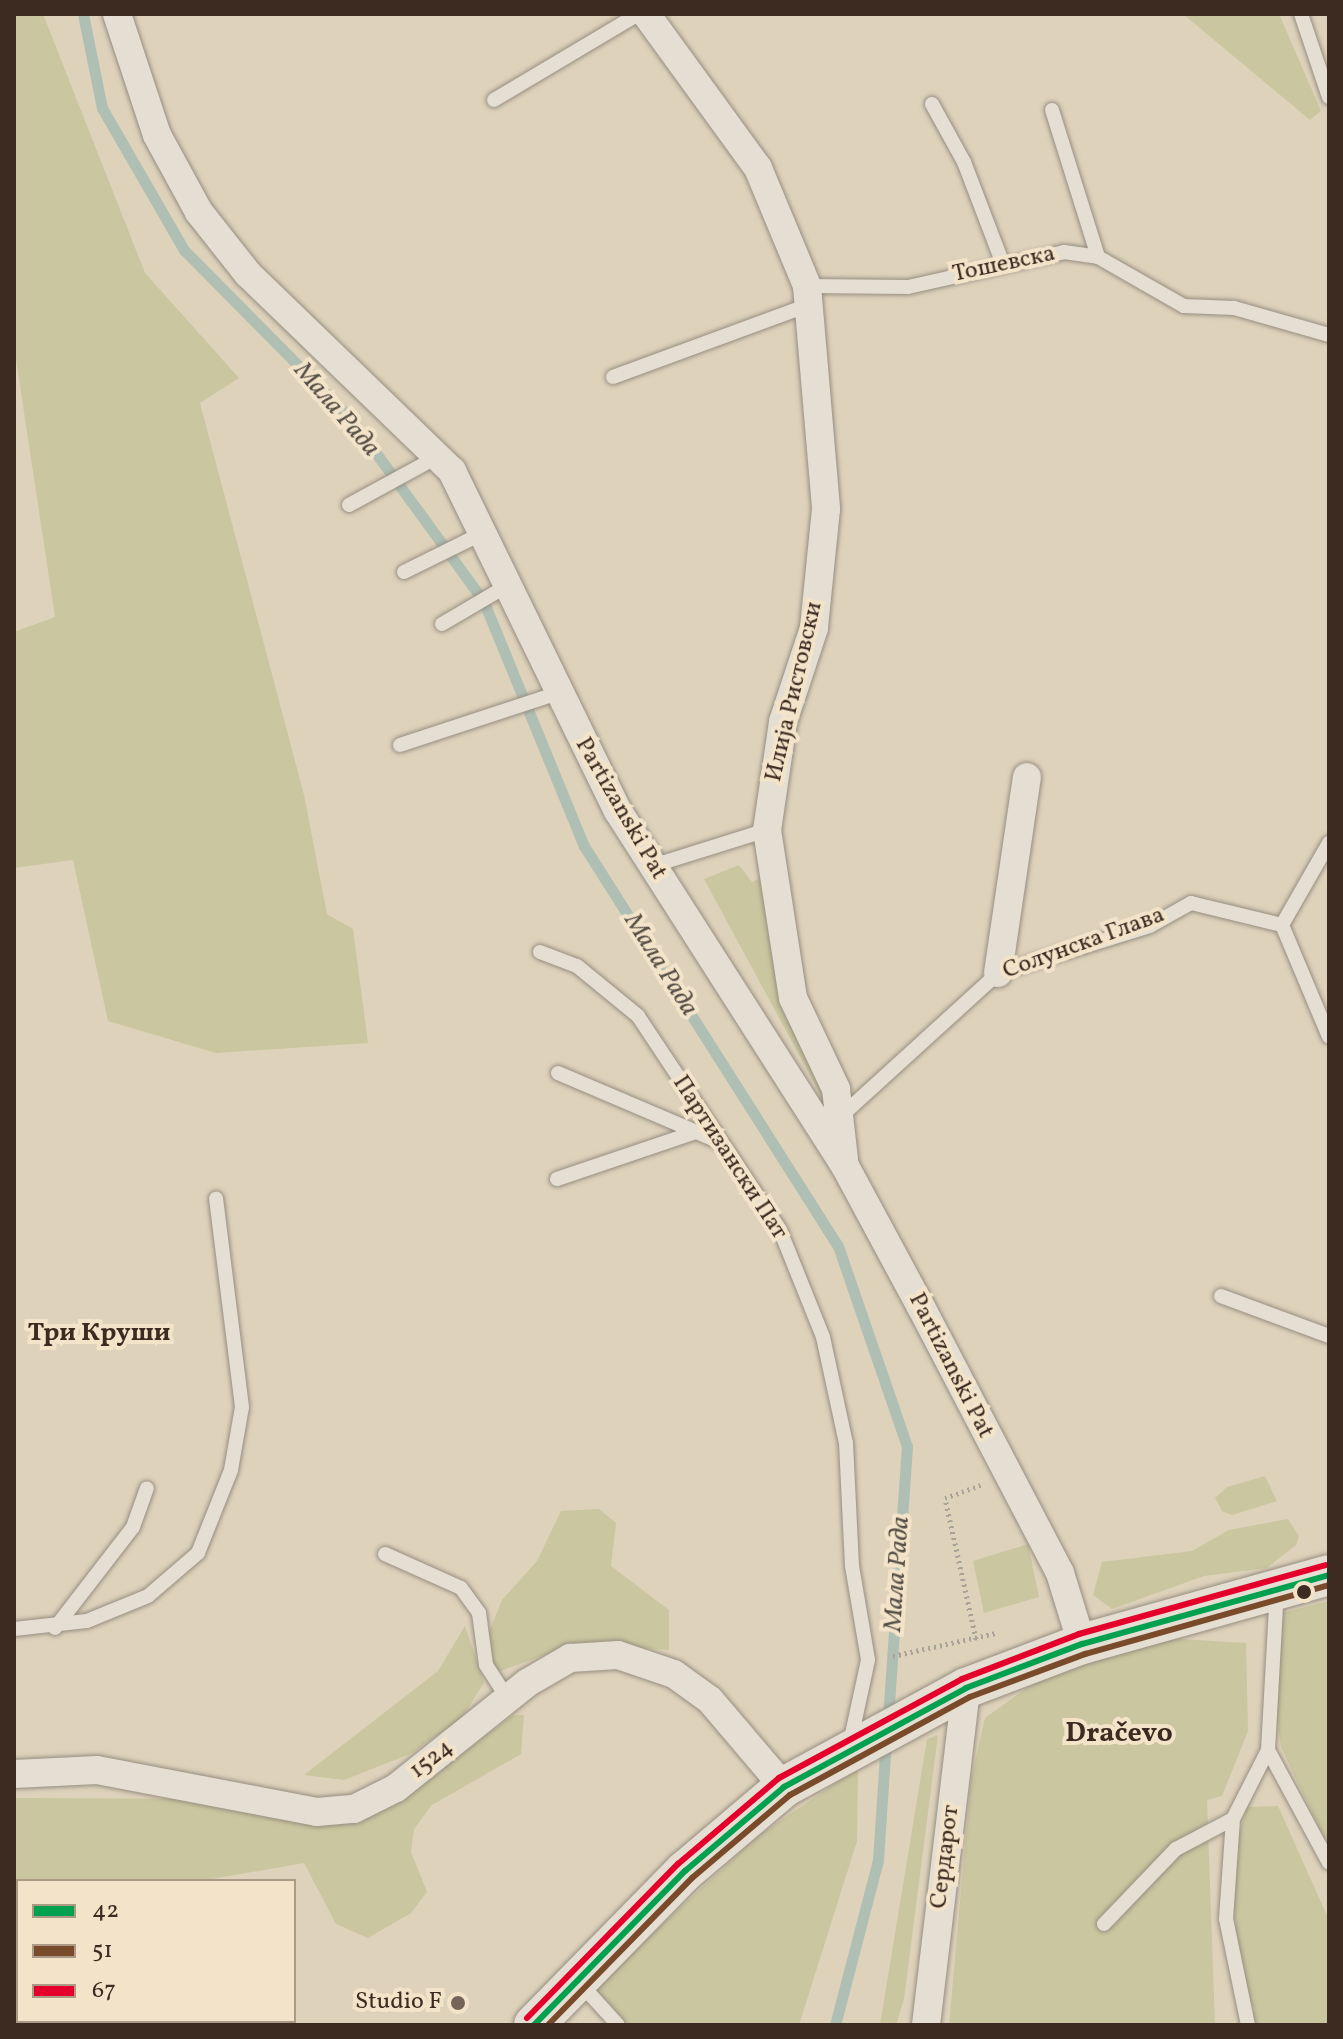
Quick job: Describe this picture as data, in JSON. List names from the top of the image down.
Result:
{
  "streets": {
    "street": [
      "Илија Ристовски",
      "Partizanski Pat",
      "1524",
      "Сердарот"
    ],
    "lane": ["Тошевска", "Солунска Глава", "Партизански Пат"]
  },
  "crossings": [
    ["Тошевска", "Илија Ристовски"],
    ["Илија Ристовски", "Partizanski Pat"],
    ["Илија Ристовски", "Солунска Глава"]
  ],
  "districts": ["Три Круши", "Dračevo"],
  "water": ["Мала Рада"],
  "places": ["Studio F"],
  "lines": ["transit line 67", "transit line 42", "transit line 51"],
  "legend": ["42", "51", "67"]
}
